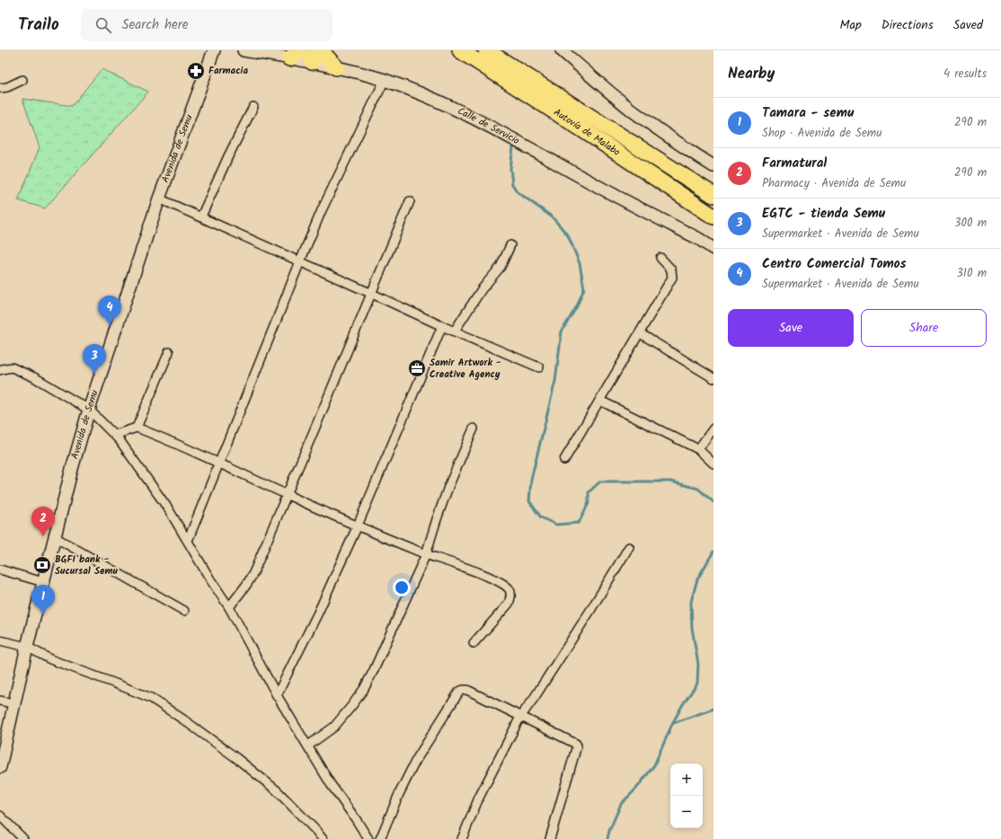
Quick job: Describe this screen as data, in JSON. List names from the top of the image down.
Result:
{
  "streets": {
    "highway": ["Autovía de Malabo"],
    "main road": ["Calle de Servicio", "Avenida de Semu"]
  },
  "places": {
    "pharmacy": ["Farmacia"],
    "office": ["Samir Artwork - Creative Agency"],
    "bank": ["BGFI bank - Sucursal Semu"]
  },
  "page": {
    "header": "Trailo",
    "search": "Search here",
    "nav": ["Map", "Directions", "Saved"],
    "heading": ["Nearby", "4 results"],
    "list": [
      {
        "mark": "1",
        "name": "Tamara - semu",
        "note": "Shop · Avenida de Semu",
        "value": "290 m"
      },
      {
        "mark": "2",
        "name": "Farmatural",
        "note": "Pharmacy · Avenida de Semu",
        "value": "290 m"
      },
      {
        "mark": "3",
        "name": "EGTC - tienda Semu",
        "note": "Supermarket · Avenida de Semu",
        "value": "300 m"
      },
      {
        "mark": "4",
        "name": "Centro Comercial Tomos",
        "note": "Supermarket · Avenida de Semu",
        "value": "310 m"
      }
    ],
    "pins": [
      "4",
      "3",
      "2",
      "1"
    ],
    "buttons": ["Save", "Share"],
    "map_buttons": ["+", "−"]
  }
}
